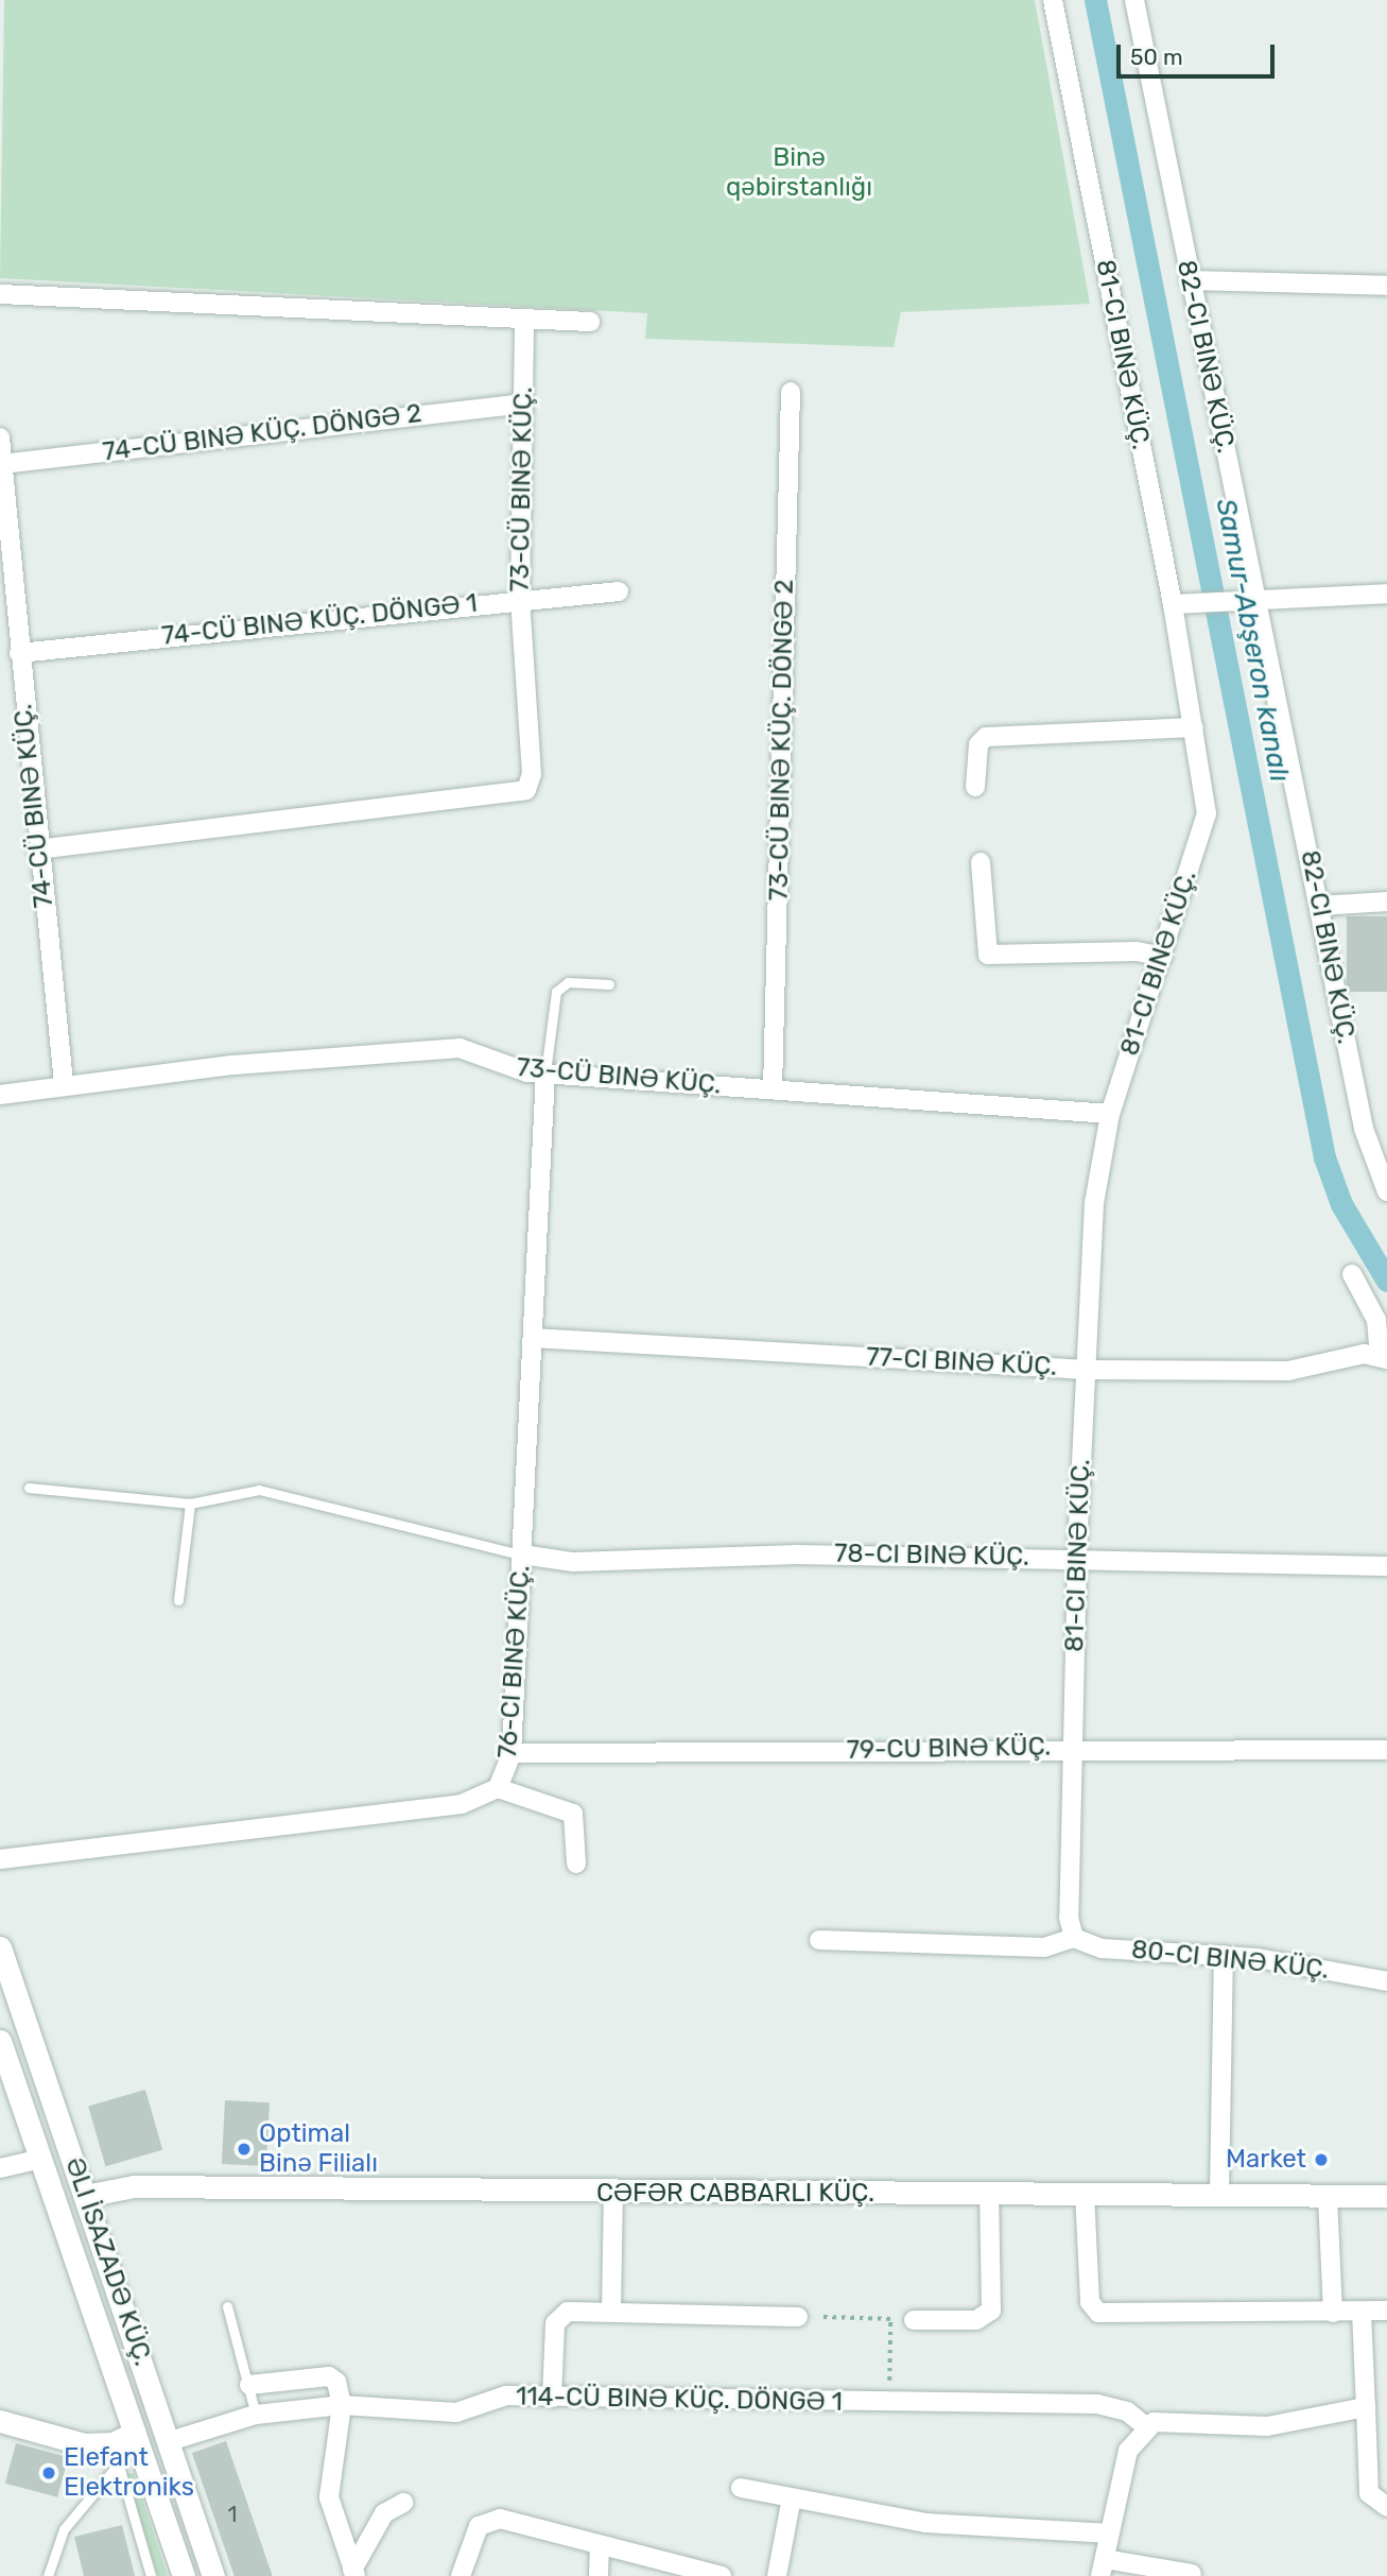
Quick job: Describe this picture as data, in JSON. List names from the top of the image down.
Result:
{
  "streets": {
    "street": [
      "81-CI BINƏ KÜÇ.",
      "82-CI BINƏ KÜÇ.",
      "74-CÜ BINƏ KÜÇ. DÖNGƏ 2",
      "73-CÜ BINƏ KÜÇ.",
      "74-CÜ BINƏ KÜÇ. DÖNGƏ 1",
      "73-CÜ BINƏ KÜÇ. DÖNGƏ 2",
      "74-CÜ BINƏ KÜÇ.",
      "77-CI BINƏ KÜÇ.",
      "78-CI BINƏ KÜÇ.",
      "79-CU BINƏ KÜÇ.",
      "80-CI BINƏ KÜÇ.",
      "ƏLI İSAZADƏ KÜÇ.",
      "114-CÜ BINƏ KÜÇ. DÖNGƏ 1"
    ]
  },
  "crossings": [
    ["81-CI BINƏ KÜÇ.", "73-CÜ BINƏ KÜÇ."],
    ["81-CI BINƏ KÜÇ.", "77-CI BINƏ KÜÇ."],
    ["81-CI BINƏ KÜÇ.", "78-CI BINƏ KÜÇ."],
    ["81-CI BINƏ KÜÇ.", "79-CU BINƏ KÜÇ."],
    ["81-CI BINƏ KÜÇ.", "80-CI BINƏ KÜÇ."],
    ["74-CÜ BINƏ KÜÇ. DÖNGƏ 2", "73-CÜ BINƏ KÜÇ."],
    ["74-CÜ BINƏ KÜÇ. DÖNGƏ 2", "74-CÜ BINƏ KÜÇ."],
    ["73-CÜ BINƏ KÜÇ.", "74-CÜ BINƏ KÜÇ. DÖNGƏ 1"],
    ["73-CÜ BINƏ KÜÇ.", "73-CÜ BINƏ KÜÇ. DÖNGƏ 2"],
    ["73-CÜ BINƏ KÜÇ.", "74-CÜ BINƏ KÜÇ."],
    ["74-CÜ BINƏ KÜÇ. DÖNGƏ 1", "74-CÜ BINƏ KÜÇ."],
    ["ƏLI İSAZADƏ KÜÇ.", "114-CÜ BINƏ KÜÇ. DÖNGƏ 1"]
  ],
  "water": ["Samur-Abşeron kanalı"],
  "parks": ["Binə qəbirstanlığı"],
  "places": ["Optimal Binə Filialı", "Market", "Elefant Elektroniks"],
  "house_numbers": ["1"],
  "scale_bar": "50 m"
}
